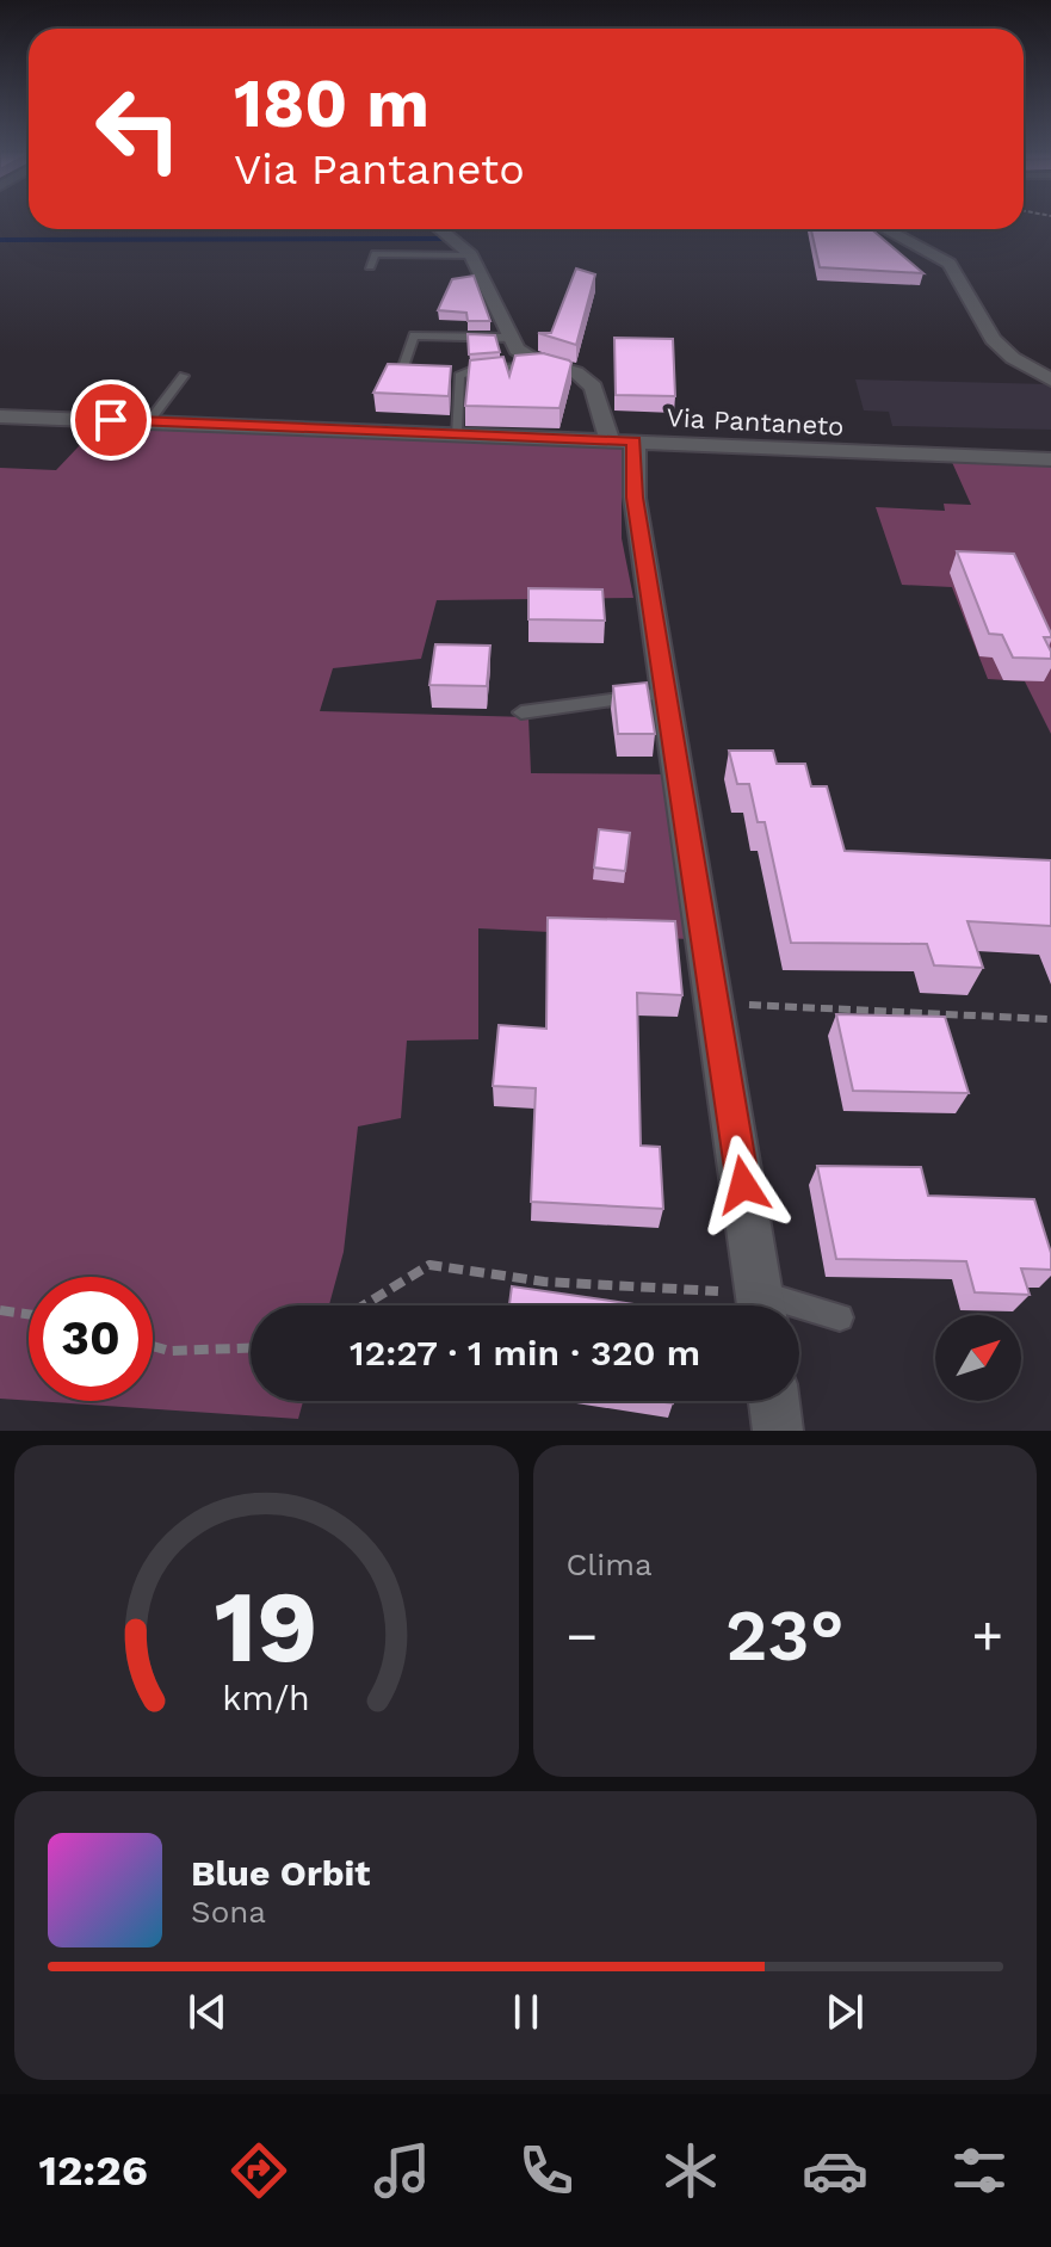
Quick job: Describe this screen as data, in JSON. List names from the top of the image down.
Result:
{
  "streets": {
    "street": ["Via Pantaneto"]
  },
  "north": "top right",
  "page": {
    "turn": ["180 m", "Via Pantaneto"],
    "limit": "30",
    "trip": "12:27 · 1 min · 320 m",
    "tile": "Clima",
    "heat": ["−", "23°", "+"],
    "song": ["Blue Orbit", "Sona"],
    "tabs": "12:26",
    "gauge": ["19", "km/h"]
  }
}
